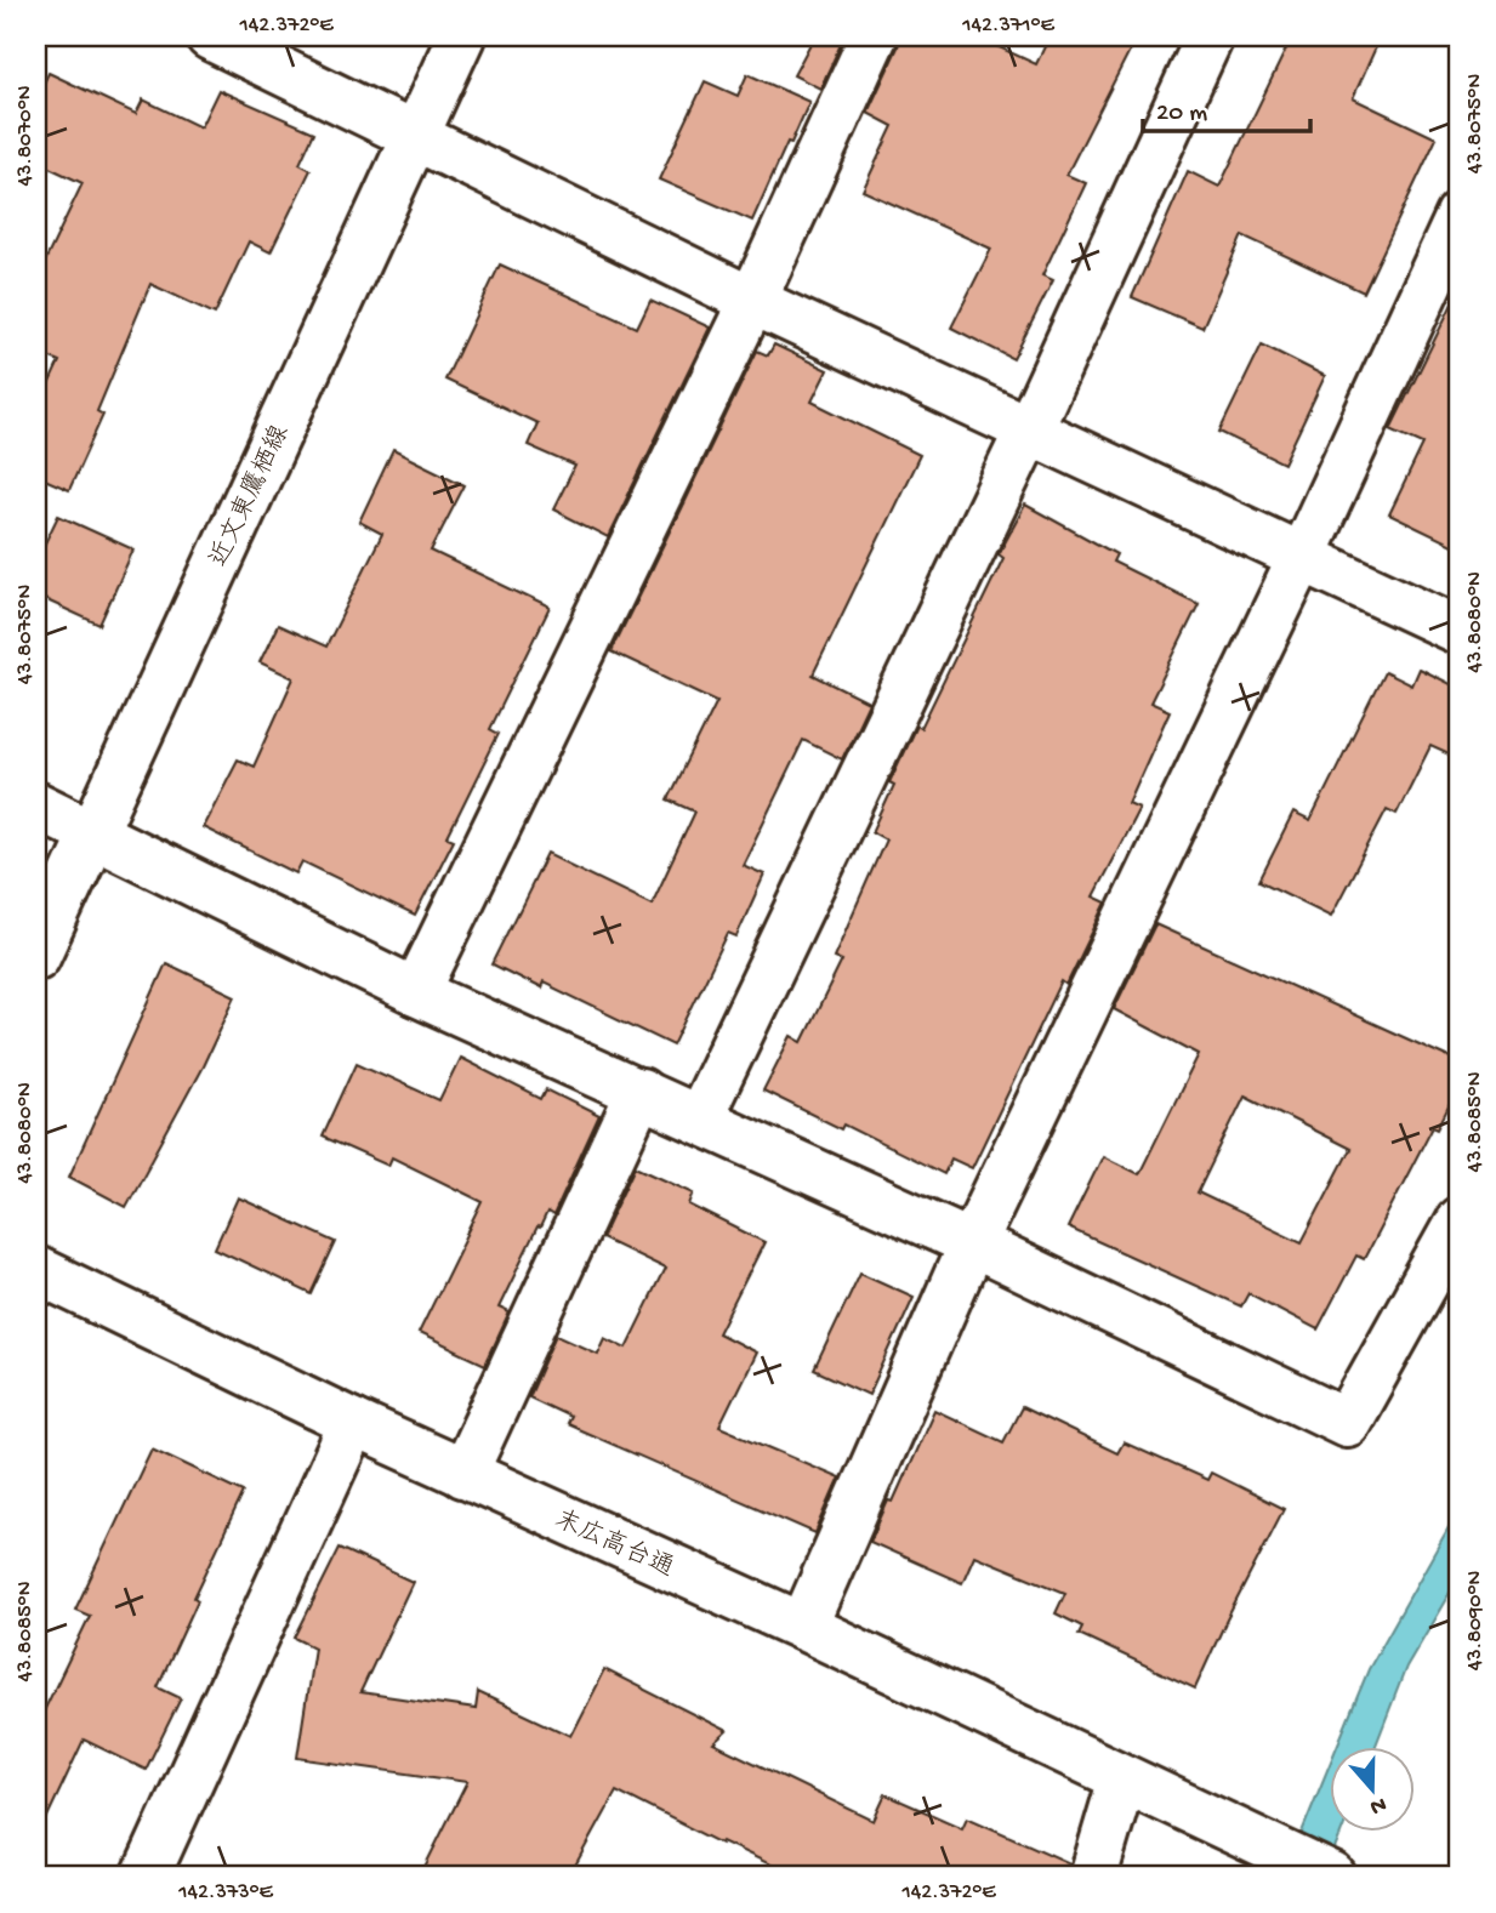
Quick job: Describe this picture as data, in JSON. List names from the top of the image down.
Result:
{
  "streets": {
    "street": ["近文東鷹栖線", "末広高台通"]
  },
  "scale_bar": "20 m",
  "north": "bottom",
  "coordinates": [
    "142.372°E",
    "142.371°E",
    "43.8075°N",
    "43.8070°N",
    "43.8080°N",
    "43.8085°N",
    "43.8090°N",
    "142.373°E"
  ]
}
